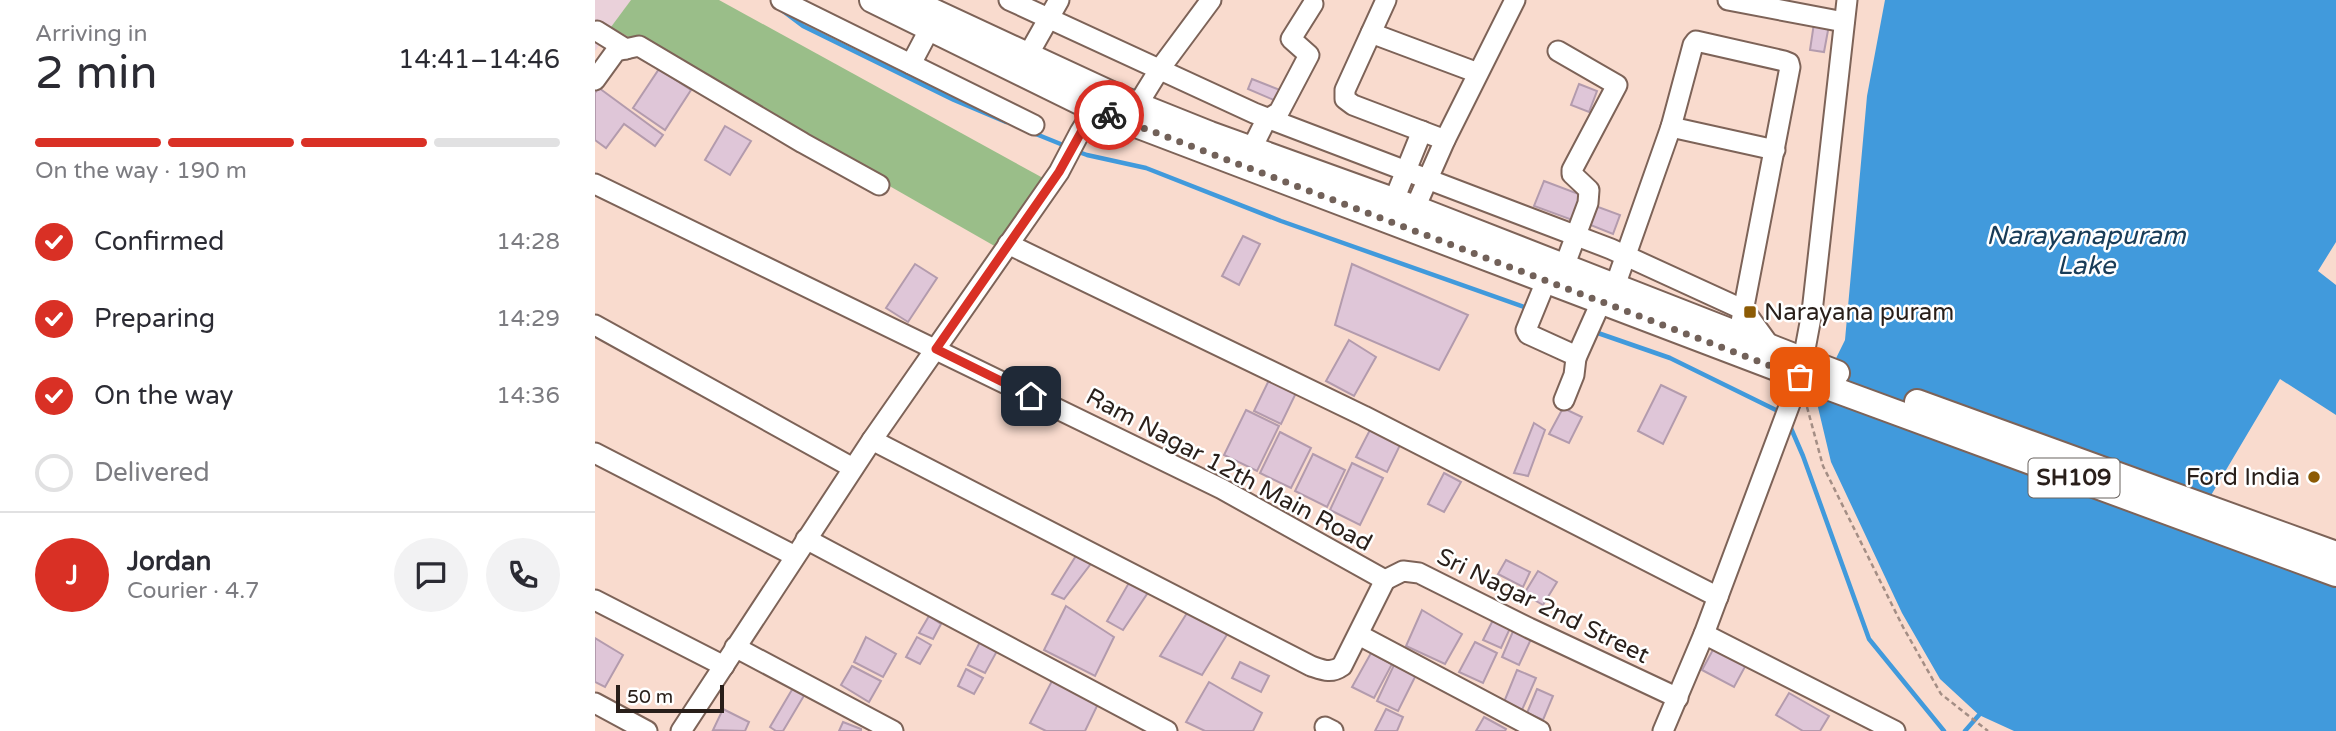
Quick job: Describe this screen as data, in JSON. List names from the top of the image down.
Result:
{
  "streets": {
    "main road": ["SH109"],
    "street": ["Ram Nagar 12th Main Road", "Sri Nagar 2nd Street"]
  },
  "crossings": [
    ["Ram Nagar 12th Main Road", "Sri Nagar 2nd Street"]
  ],
  "water": ["Narayanapuram Lake"],
  "places": {
    "transit": ["Narayana puram"],
    "other": ["Ford India"]
  },
  "scale_bar": "50 m",
  "page": {
    "heading": ["2 min", "Arriving in", "14:41–14:46"],
    "panel": ["Jordan", "Courier · 4.7"],
    "bar": "On the way · 190 m",
    "list": [
      ["Confirmed", "14:28"],
      ["Preparing", "14:29"],
      ["On the way", "14:36"],
      "Delivered"
    ],
    "round": "J",
    "scale": "50 m"
  }
}
